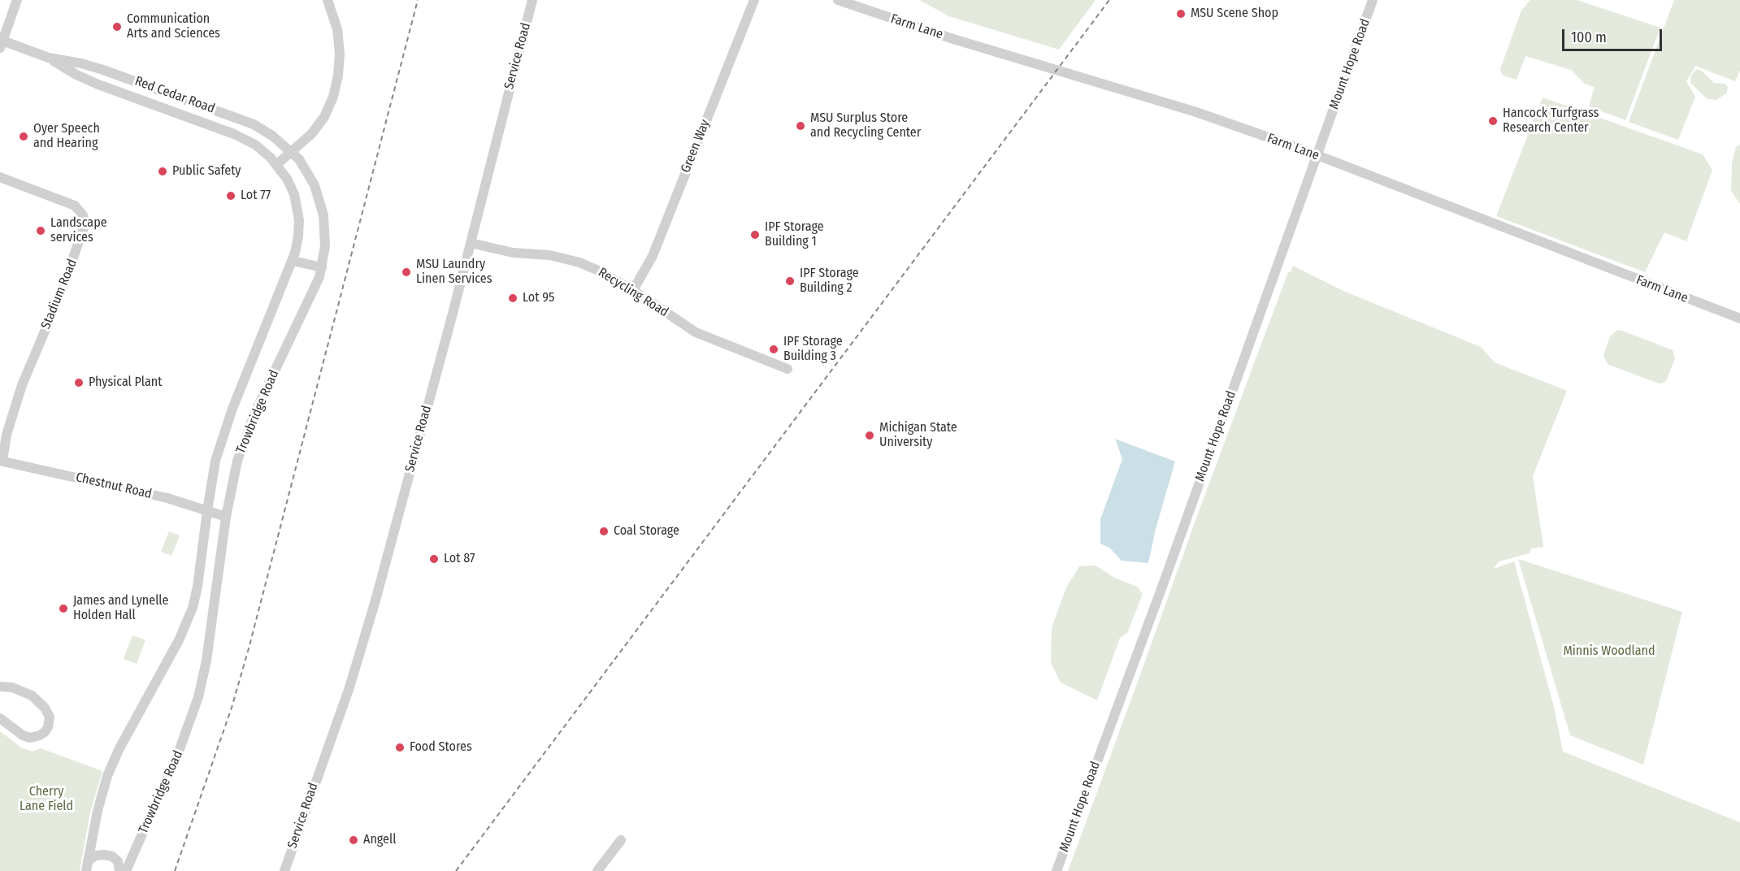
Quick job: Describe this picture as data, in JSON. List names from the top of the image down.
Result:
{
  "streets": {
    "street": [
      "Farm Lane",
      "Service Road",
      "Mount Hope Road",
      "Red Cedar Road",
      "Green Way",
      "Recycling Road",
      "Stadium Road",
      "Trowbridge Road",
      "Chestnut Road"
    ]
  },
  "crossings": [
    ["Farm Lane", "Mount Hope Road"],
    ["Service Road", "Recycling Road"],
    ["Red Cedar Road", "Trowbridge Road"],
    ["Green Way", "Recycling Road"],
    ["Stadium Road", "Chestnut Road"],
    ["Trowbridge Road", "Chestnut Road"]
  ],
  "parks": ["Minnis Woodland", "Cherry Lane Field"],
  "places": [
    "MSU Scene Shop",
    "Communication Arts and Sciences",
    "Hancock Turfgrass Research Center",
    "MSU Surplus Store and Recycling Center",
    "Oyer Speech and Hearing",
    "Public Safety",
    "Lot 77",
    "Landscape services",
    "IPF Storage Building 1",
    "MSU Laundry Linen Services",
    "IPF Storage Building 2",
    "Lot 95",
    "IPF Storage Building 3",
    "Physical Plant",
    "Michigan State University",
    "Coal Storage",
    "Lot 87",
    "James and Lynelle Holden Hall",
    "Food Stores",
    "Angell"
  ],
  "scale_bar": "100 m"
}
